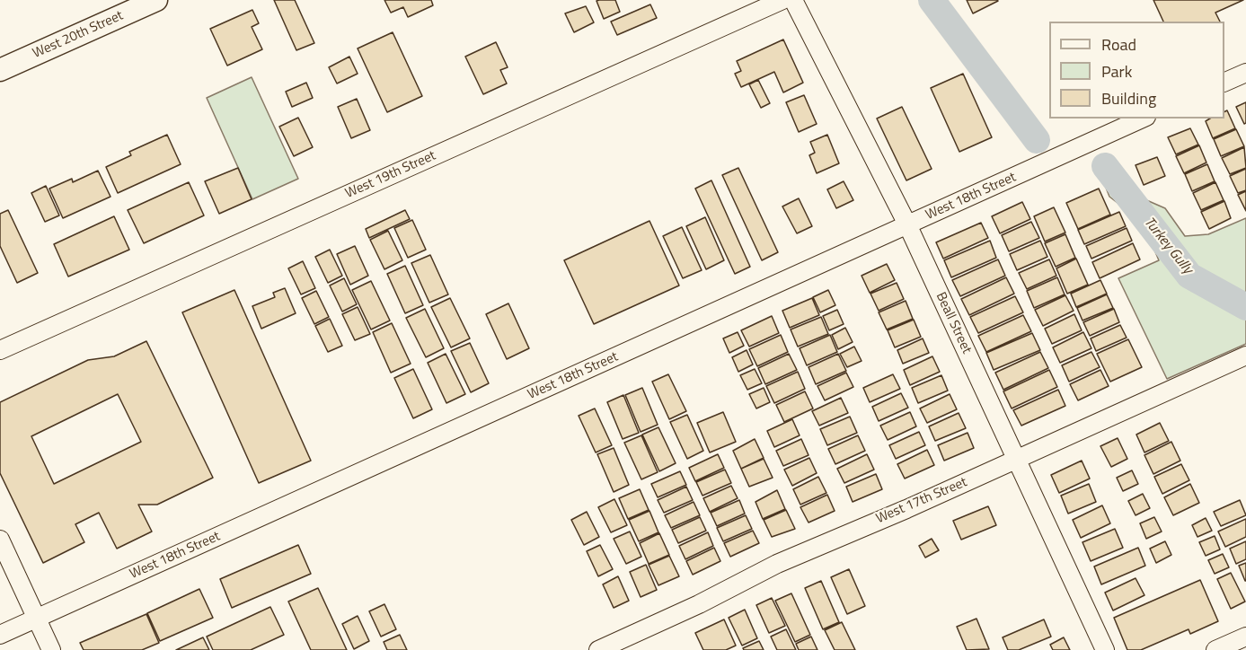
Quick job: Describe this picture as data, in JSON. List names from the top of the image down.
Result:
{
  "streets": {
    "main road": ["West 20th Street"],
    "street": [
      "West 19th Street",
      "West 18th Street",
      "Beall Street",
      "West 17th Street"
    ]
  },
  "crossings": [
    ["West 18th Street", "Beall Street"],
    ["Beall Street", "West 17th Street"]
  ],
  "water": ["Turkey Gully"],
  "legend": ["Road", "Park", "Building"]
}
